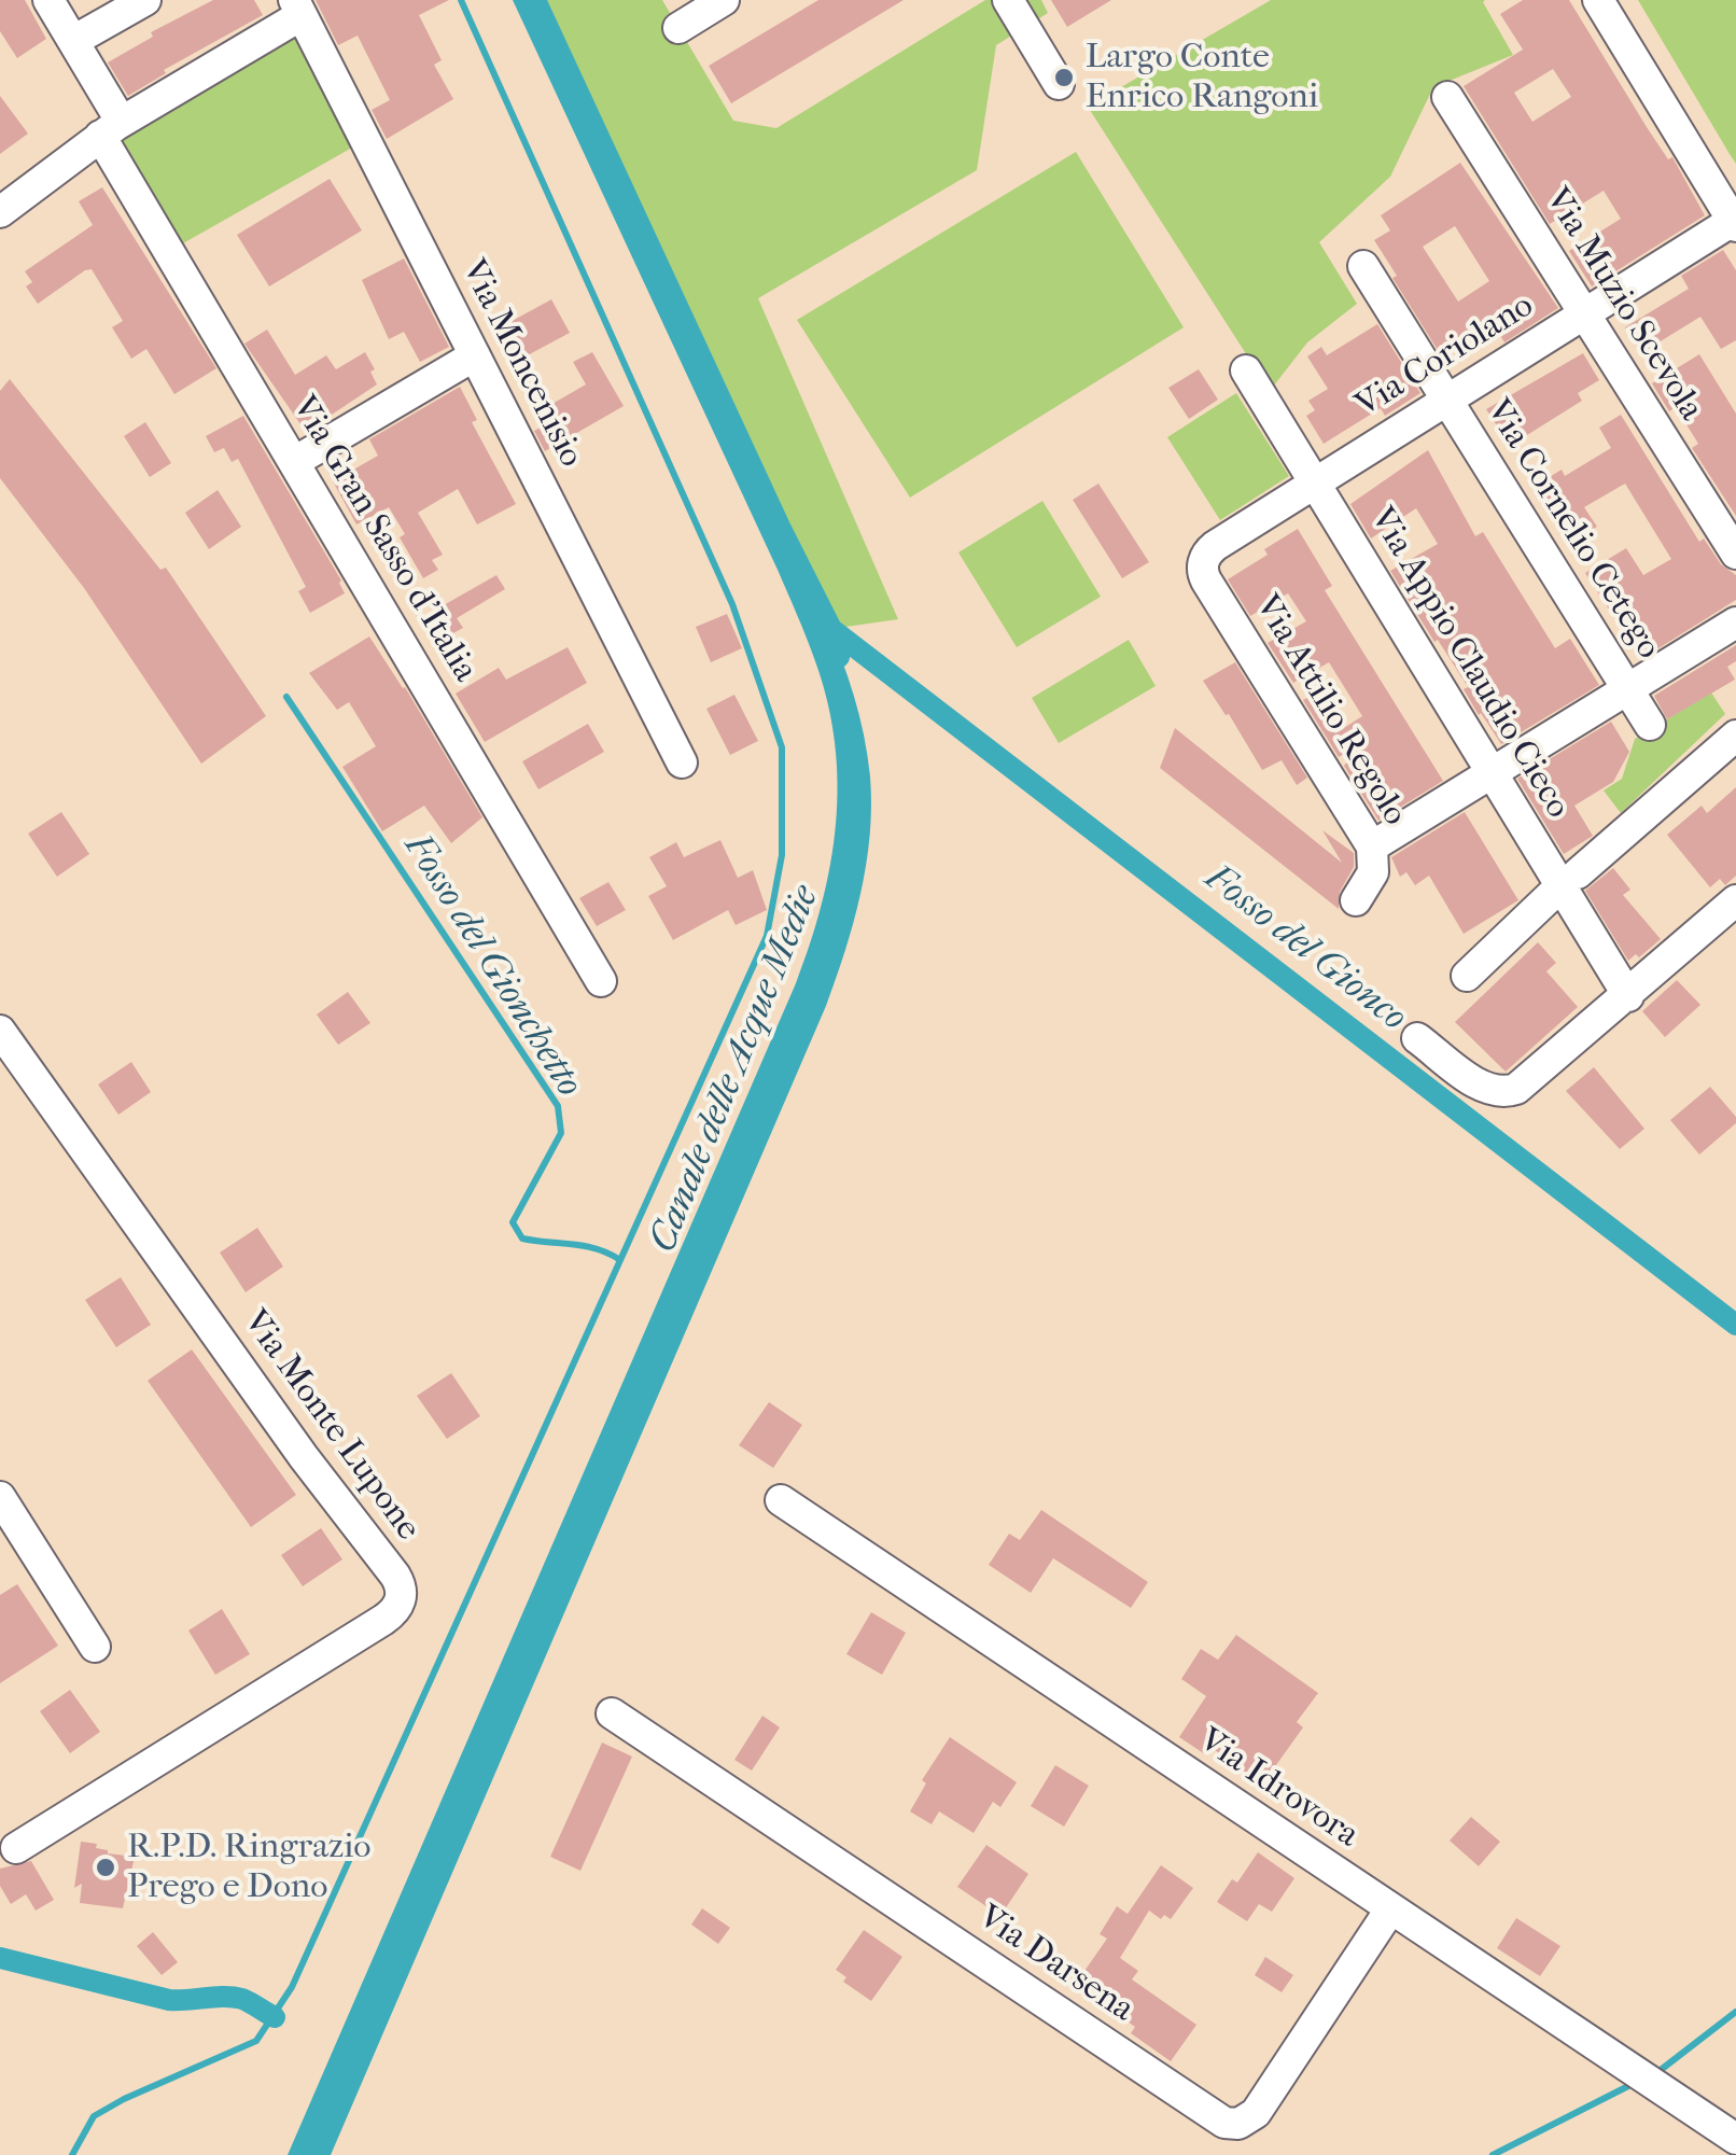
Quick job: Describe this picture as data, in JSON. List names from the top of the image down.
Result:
{
  "streets": {
    "street": [
      "Via Muzio Scevola",
      "Via Coriolano",
      "Via Moncenisio",
      "Via Cornelio Cetego",
      "Via Gran Sasso d'Italia",
      "Via Appio Claudio Cieco",
      "Via Attilio Regolo",
      "Via Monte Lupone",
      "Via Idrovora",
      "Via Darsena"
    ]
  },
  "crossings": [
    ["Via Muzio Scevola", "Via Coriolano"],
    ["Via Coriolano", "Via Cornelio Cetego"],
    ["Via Coriolano", "Via Appio Claudio Cieco"],
    ["Via Coriolano", "Via Attilio Regolo"],
    ["Via Idrovora", "Via Darsena"]
  ],
  "water": ["Fosso del Gionco", "Fosso del Gionchetto", "Canale delle Acque Medie"],
  "places": ["Largo Conte Enrico Rangoni", "R.P.D. Ringrazio Prego e Dono"]
}
